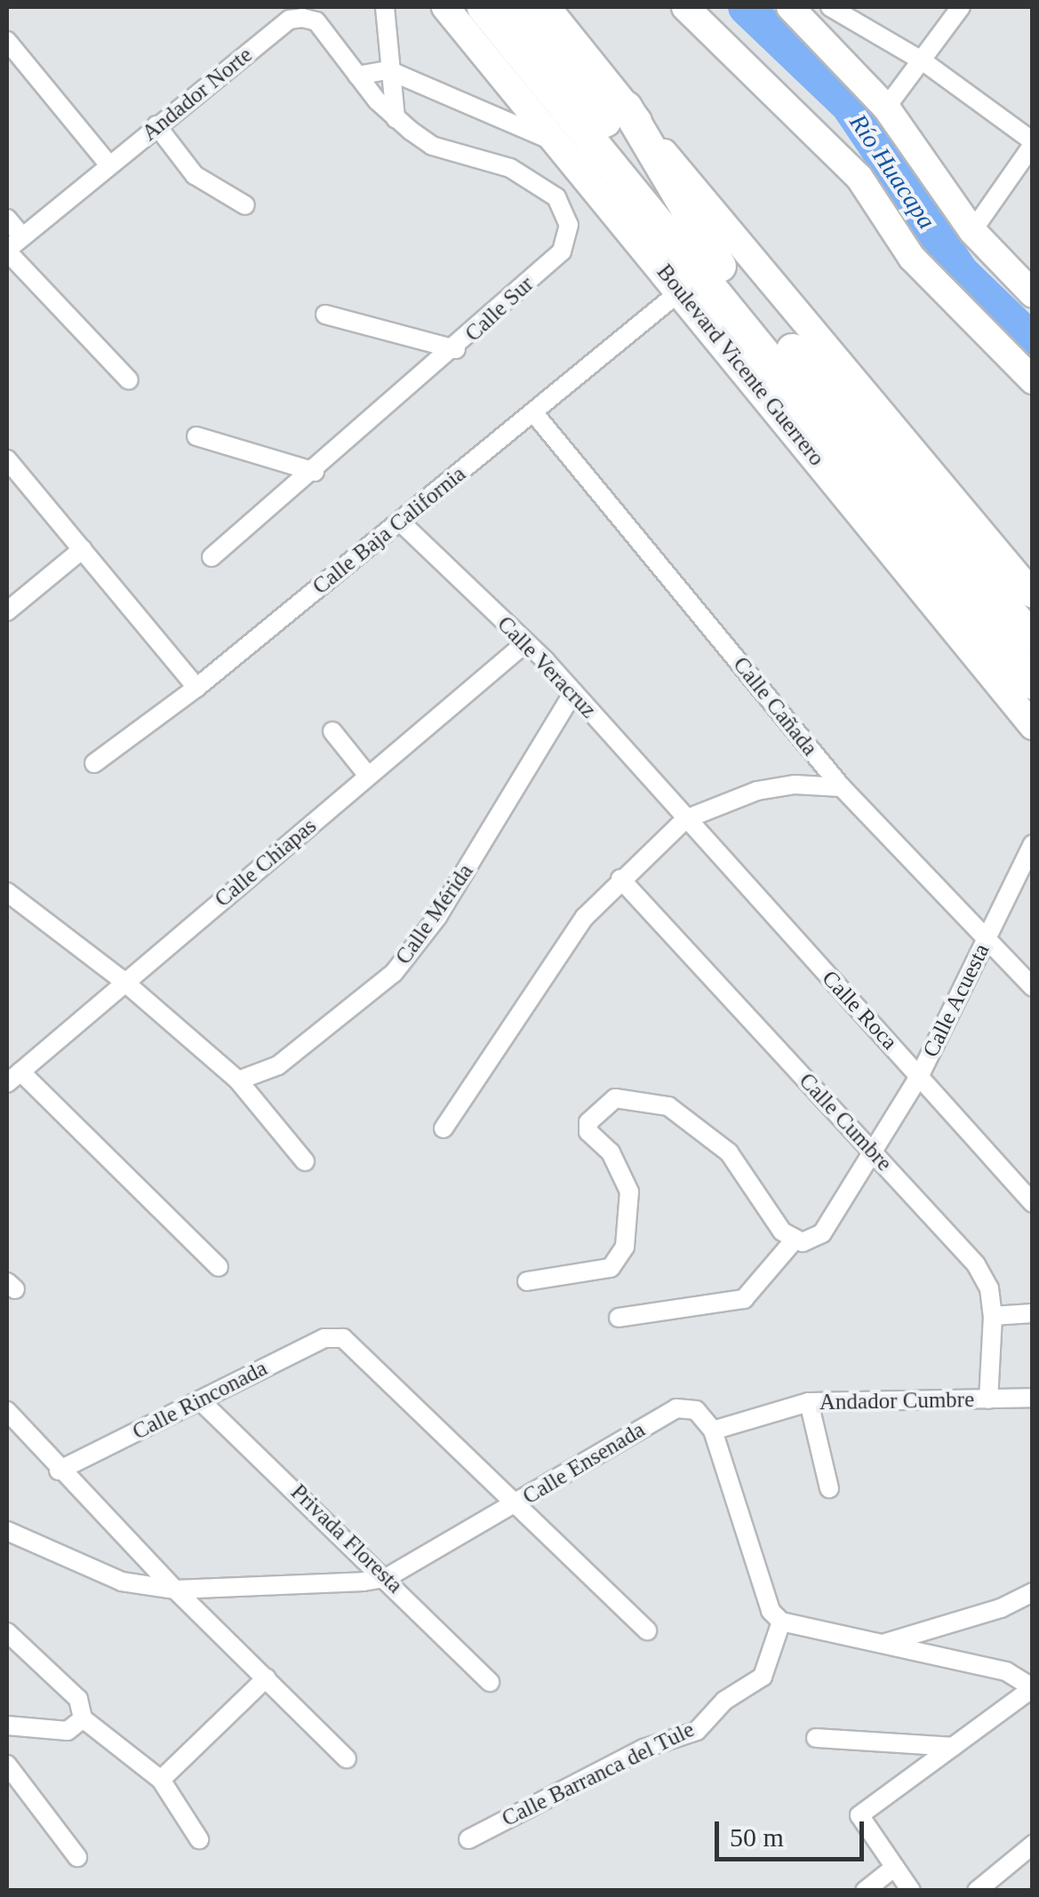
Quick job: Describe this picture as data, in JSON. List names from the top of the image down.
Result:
{
  "streets": {
    "highway": ["Boulevard Vicente Guerrero"],
    "street": [
      "Andador Norte",
      "Calle Sur",
      "Calle Baja California",
      "Calle Veracruz",
      "Calle Cañada",
      "Calle Chiapas",
      "Calle Mérida",
      "Calle Acuesta",
      "Calle Roca",
      "Calle Cumbre",
      "Calle Rinconada",
      "Andador Cumbre",
      "Calle Ensenada",
      "Privada Floresta",
      "Calle Barranca del Tule"
    ]
  },
  "crossings": [
    ["Andador Norte", "Calle Sur"],
    ["Boulevard Vicente Guerrero", "Calle Baja California"],
    ["Calle Baja California", "Calle Veracruz"],
    ["Calle Baja California", "Calle Cañada"],
    ["Calle Veracruz", "Calle Chiapas"],
    ["Calle Veracruz", "Calle Mérida"],
    ["Calle Veracruz", "Calle Roca"],
    ["Calle Cañada", "Calle Acuesta"],
    ["Calle Acuesta", "Calle Roca"],
    ["Calle Acuesta", "Calle Cumbre"],
    ["Calle Cumbre", "Andador Cumbre"],
    ["Calle Rinconada", "Calle Ensenada"],
    ["Calle Rinconada", "Privada Floresta"],
    ["Andador Cumbre", "Calle Ensenada"],
    ["Calle Ensenada", "Privada Floresta"]
  ],
  "water": ["Río Huacapa"],
  "scale_bar": "50 m"
}
